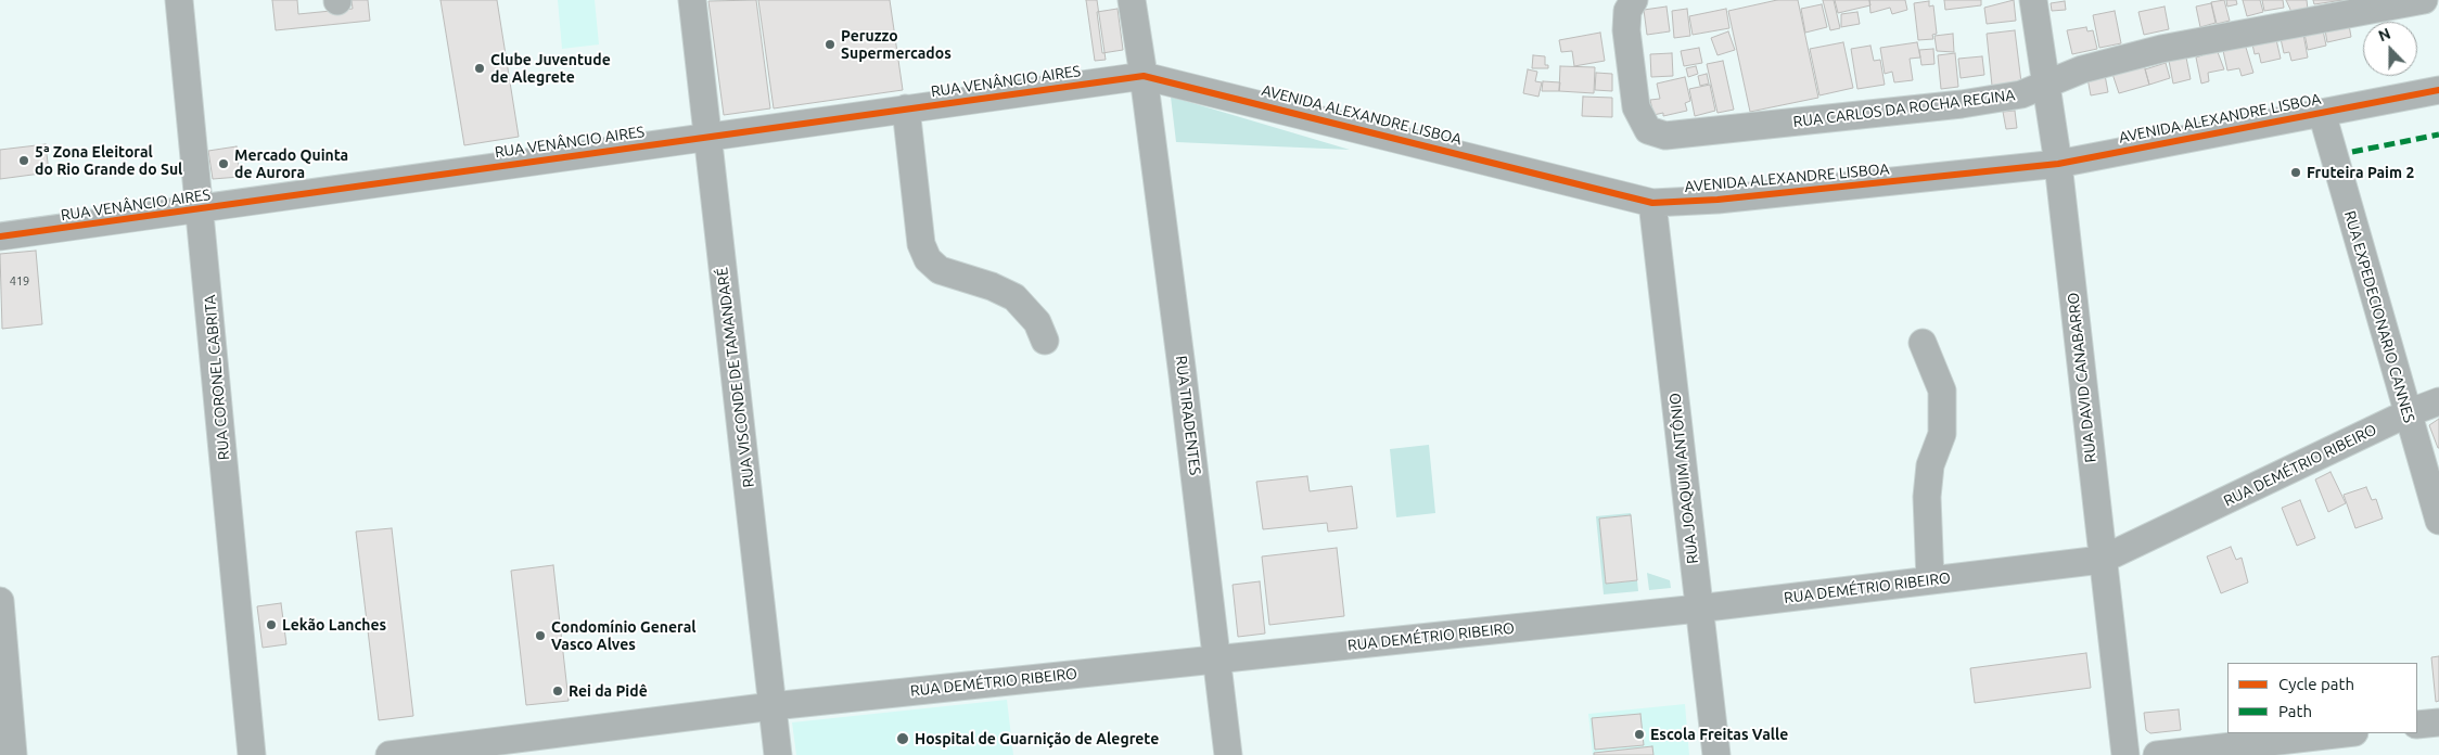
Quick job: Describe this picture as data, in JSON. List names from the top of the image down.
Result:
{
  "streets": {
    "street": [
      "RUA VENÂNCIO AIRES",
      "RUA CARLOS DA ROCHA REGINA",
      "AVENIDA ALEXANDRE LISBOA",
      "RUA EXPEDECIONARIO CANNES",
      "RUA CORONEL CABRITA",
      "RUA VISCONDE DE TAMANDARÉ",
      "RUA DAVID CANABARRO",
      "RUA TIRADENTES",
      "RUA DEMÉTRIO RIBEIRO",
      "RUA JOAQUIM ANTÔNIO"
    ]
  },
  "crossings": [
    ["RUA VENÂNCIO AIRES", "AVENIDA ALEXANDRE LISBOA"],
    ["RUA VENÂNCIO AIRES", "RUA CORONEL CABRITA"],
    ["RUA VENÂNCIO AIRES", "RUA VISCONDE DE TAMANDARÉ"],
    ["RUA VENÂNCIO AIRES", "RUA TIRADENTES"],
    ["RUA CARLOS DA ROCHA REGINA", "RUA DAVID CANABARRO"],
    ["AVENIDA ALEXANDRE LISBOA", "RUA EXPEDECIONARIO CANNES"],
    ["AVENIDA ALEXANDRE LISBOA", "RUA DAVID CANABARRO"],
    ["AVENIDA ALEXANDRE LISBOA", "RUA TIRADENTES"],
    ["AVENIDA ALEXANDRE LISBOA", "RUA JOAQUIM ANTÔNIO"],
    ["RUA EXPEDECIONARIO CANNES", "RUA DEMÉTRIO RIBEIRO"],
    ["RUA VISCONDE DE TAMANDARÉ", "RUA DEMÉTRIO RIBEIRO"],
    ["RUA DAVID CANABARRO", "RUA DEMÉTRIO RIBEIRO"],
    ["RUA TIRADENTES", "RUA DEMÉTRIO RIBEIRO"],
    ["RUA DEMÉTRIO RIBEIRO", "RUA JOAQUIM ANTÔNIO"]
  ],
  "places": [
    "Peruzzo Supermercados",
    "Clube Juventude de Alegrete",
    "5ª Zona Eleitoral do Rio Grande do Sul",
    "Mercado Quinta de Aurora",
    "Fruteira Paim 2",
    "Lekão Lanches",
    "Condomínio General Vasco Alves",
    "Rei da Pidê",
    "Escola Freitas Valle",
    "Hospital de Guarnição de Alegrete"
  ],
  "house_numbers": ["419"],
  "legend": ["Cycle path", "Path"],
  "north": "top"
}
